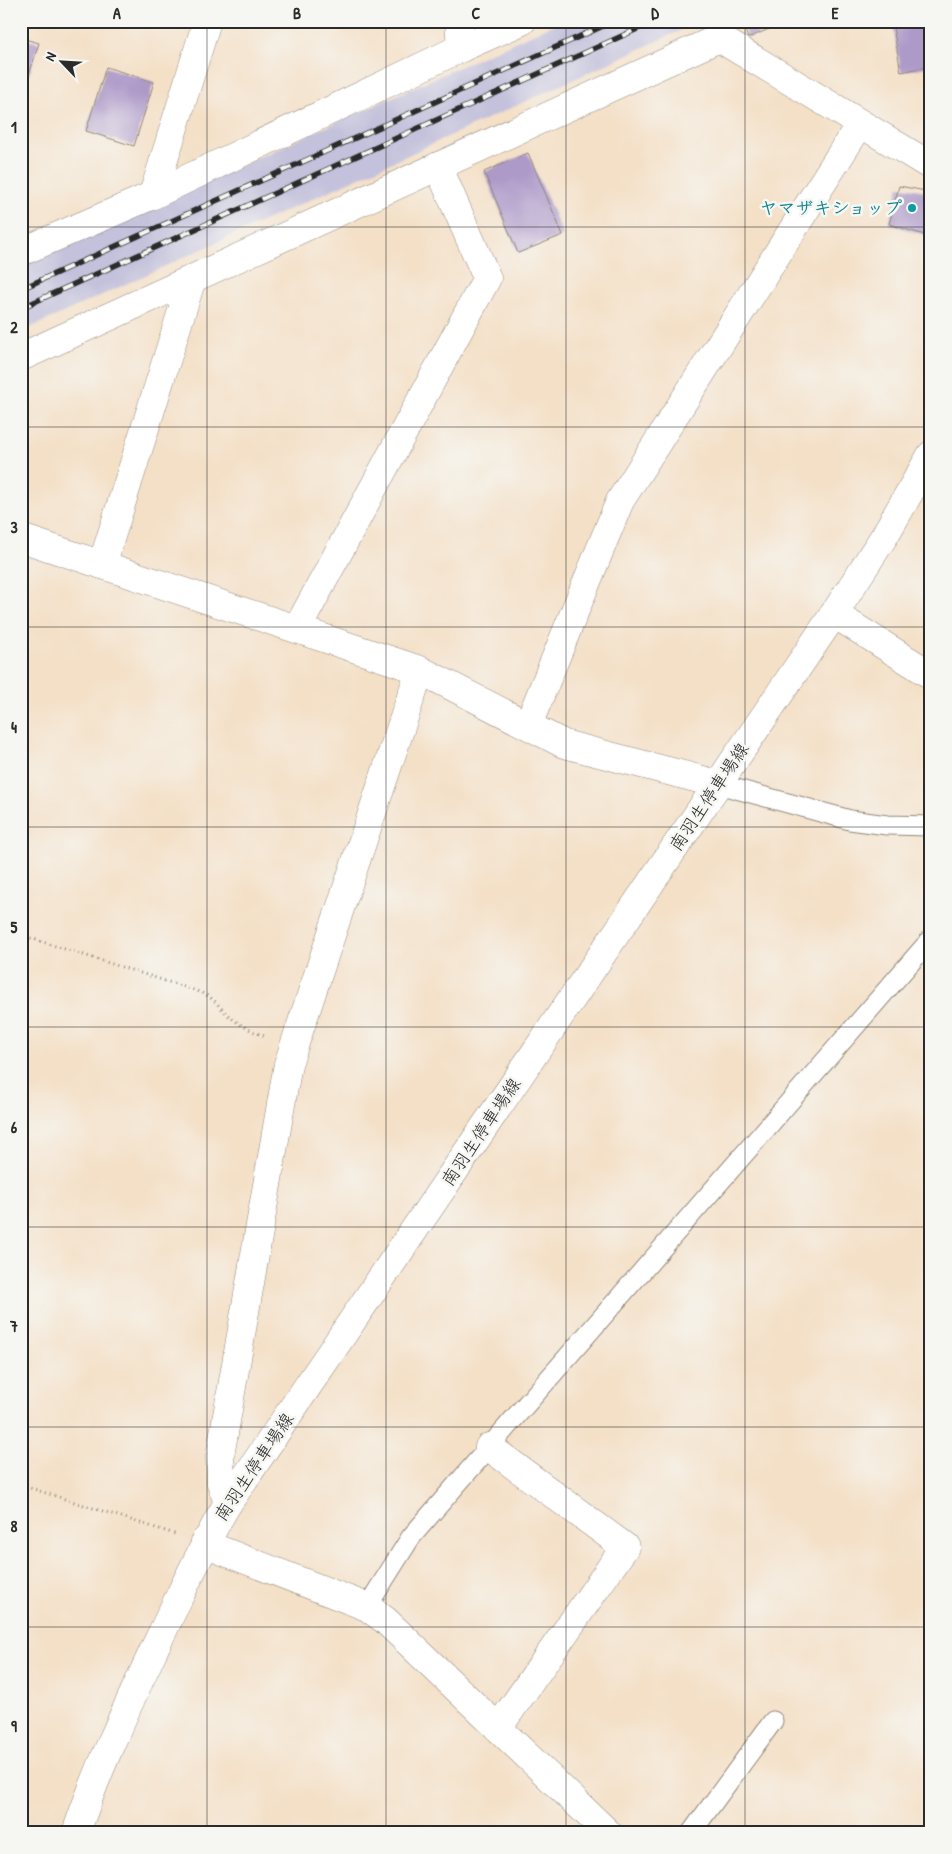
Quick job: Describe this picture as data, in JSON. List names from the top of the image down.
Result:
{
  "streets": {
    "street": ["南羽生停車場線"]
  },
  "places": ["ヤマザキショップ"],
  "north": "top left",
  "grid": {
    "columns": [
      "A",
      "B",
      "C",
      "D",
      "E"
    ],
    "rows": [
      "1",
      "2",
      "3",
      "4",
      "5",
      "6",
      "7",
      "8",
      "9"
    ]
  }
}
